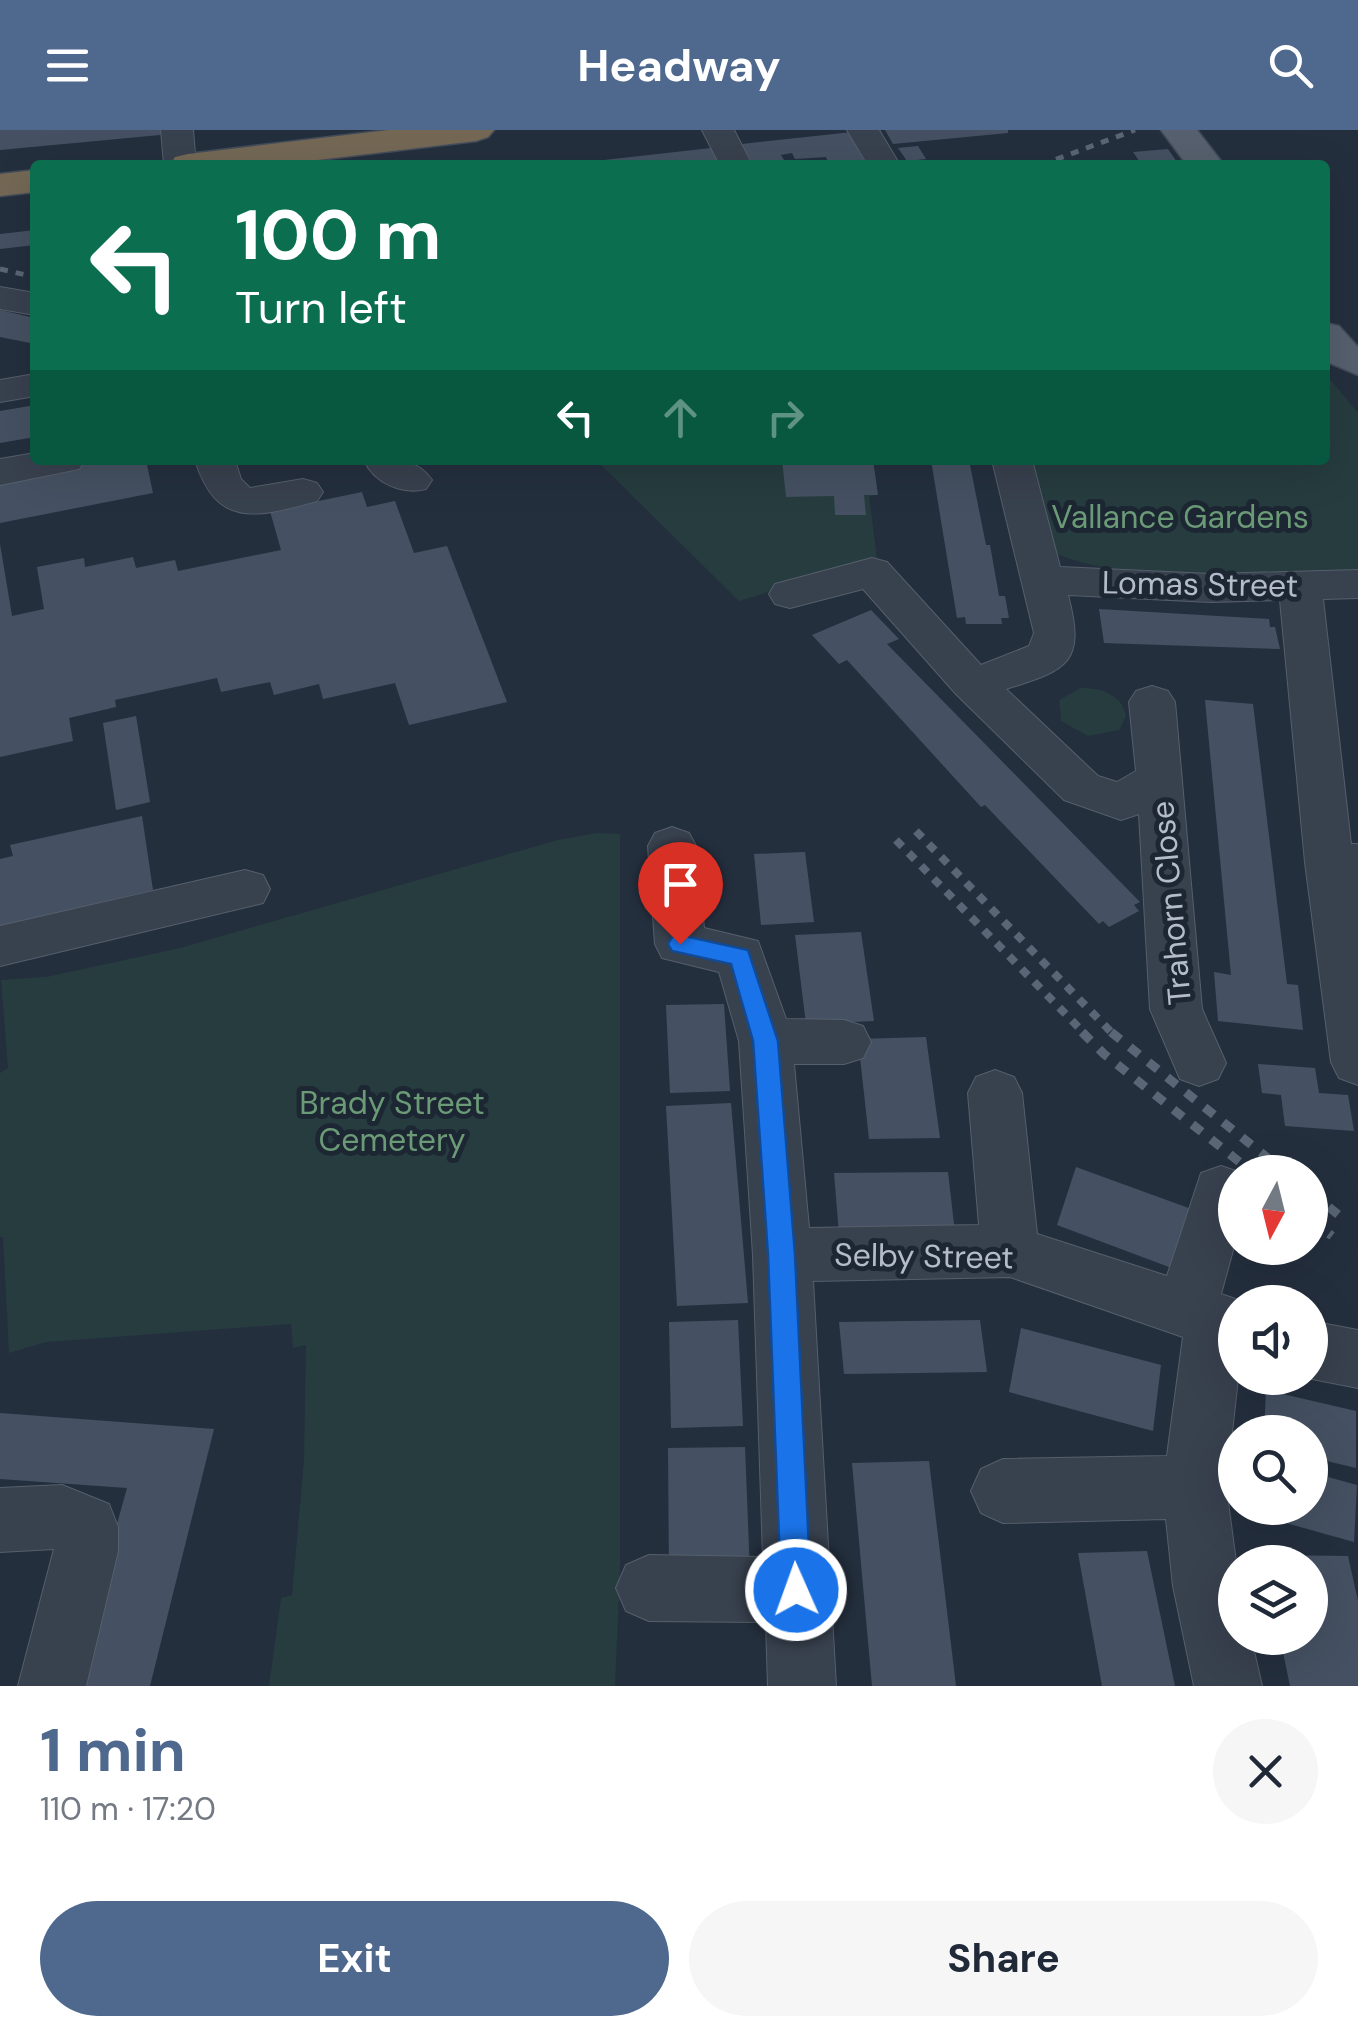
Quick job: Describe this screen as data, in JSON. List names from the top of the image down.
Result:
{
  "streets": {
    "street": ["Lomas Street", "Trahorn Close", "Selby Street"]
  },
  "parks": ["Vallance Gardens", "Brady Street Cemetery"],
  "north": "bottom",
  "page": {
    "header": "Headway",
    "turn": ["100 m", "Turn left"],
    "heading": ["1 min", "110 m · 17:20"],
    "buttons": ["Exit", "Share"]
  }
}
